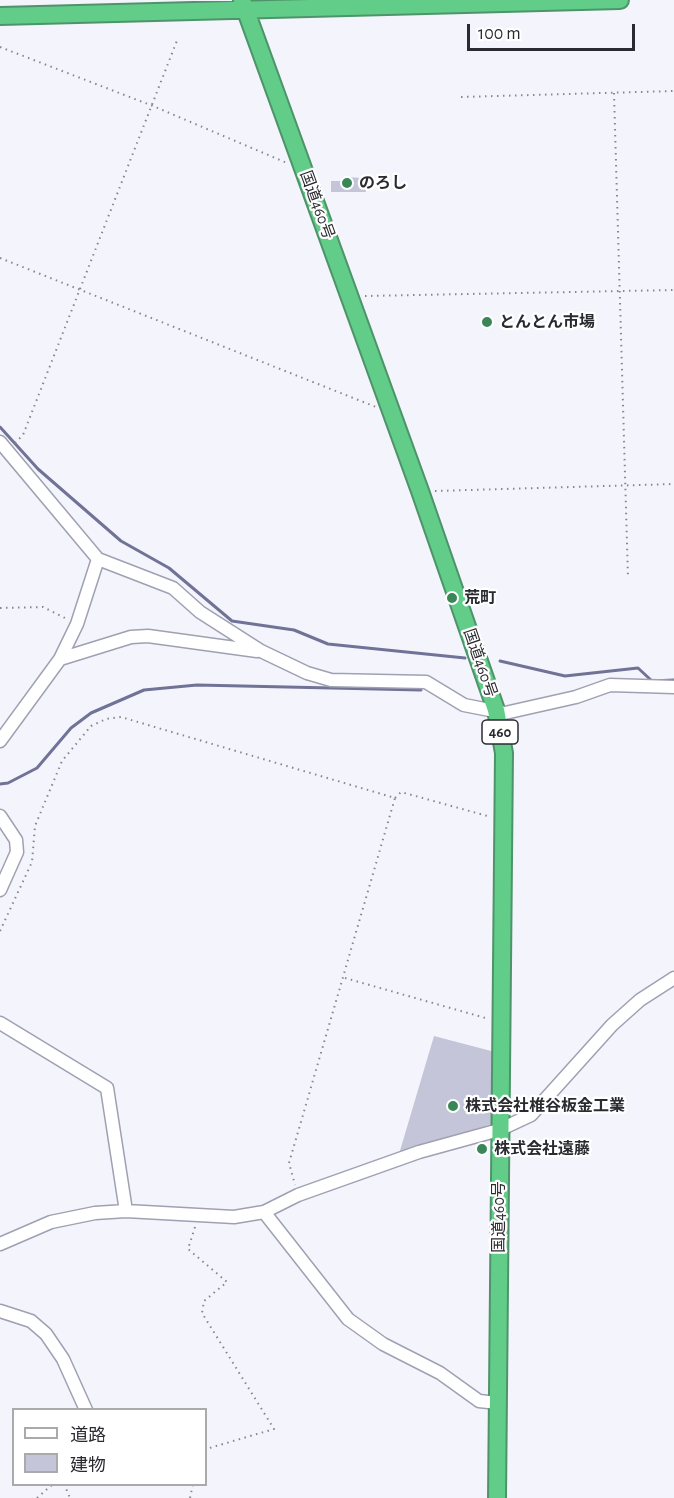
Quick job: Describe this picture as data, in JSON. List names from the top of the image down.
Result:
{
  "streets": {
    "highway": ["国道460号", "460"]
  },
  "places": [
    "のろし",
    "とんとん市場",
    "荒町",
    "株式会社椎谷板金工業",
    "株式会社遠藤"
  ],
  "legend": ["道路", "建物"],
  "scale_bar": "100 m"
}
